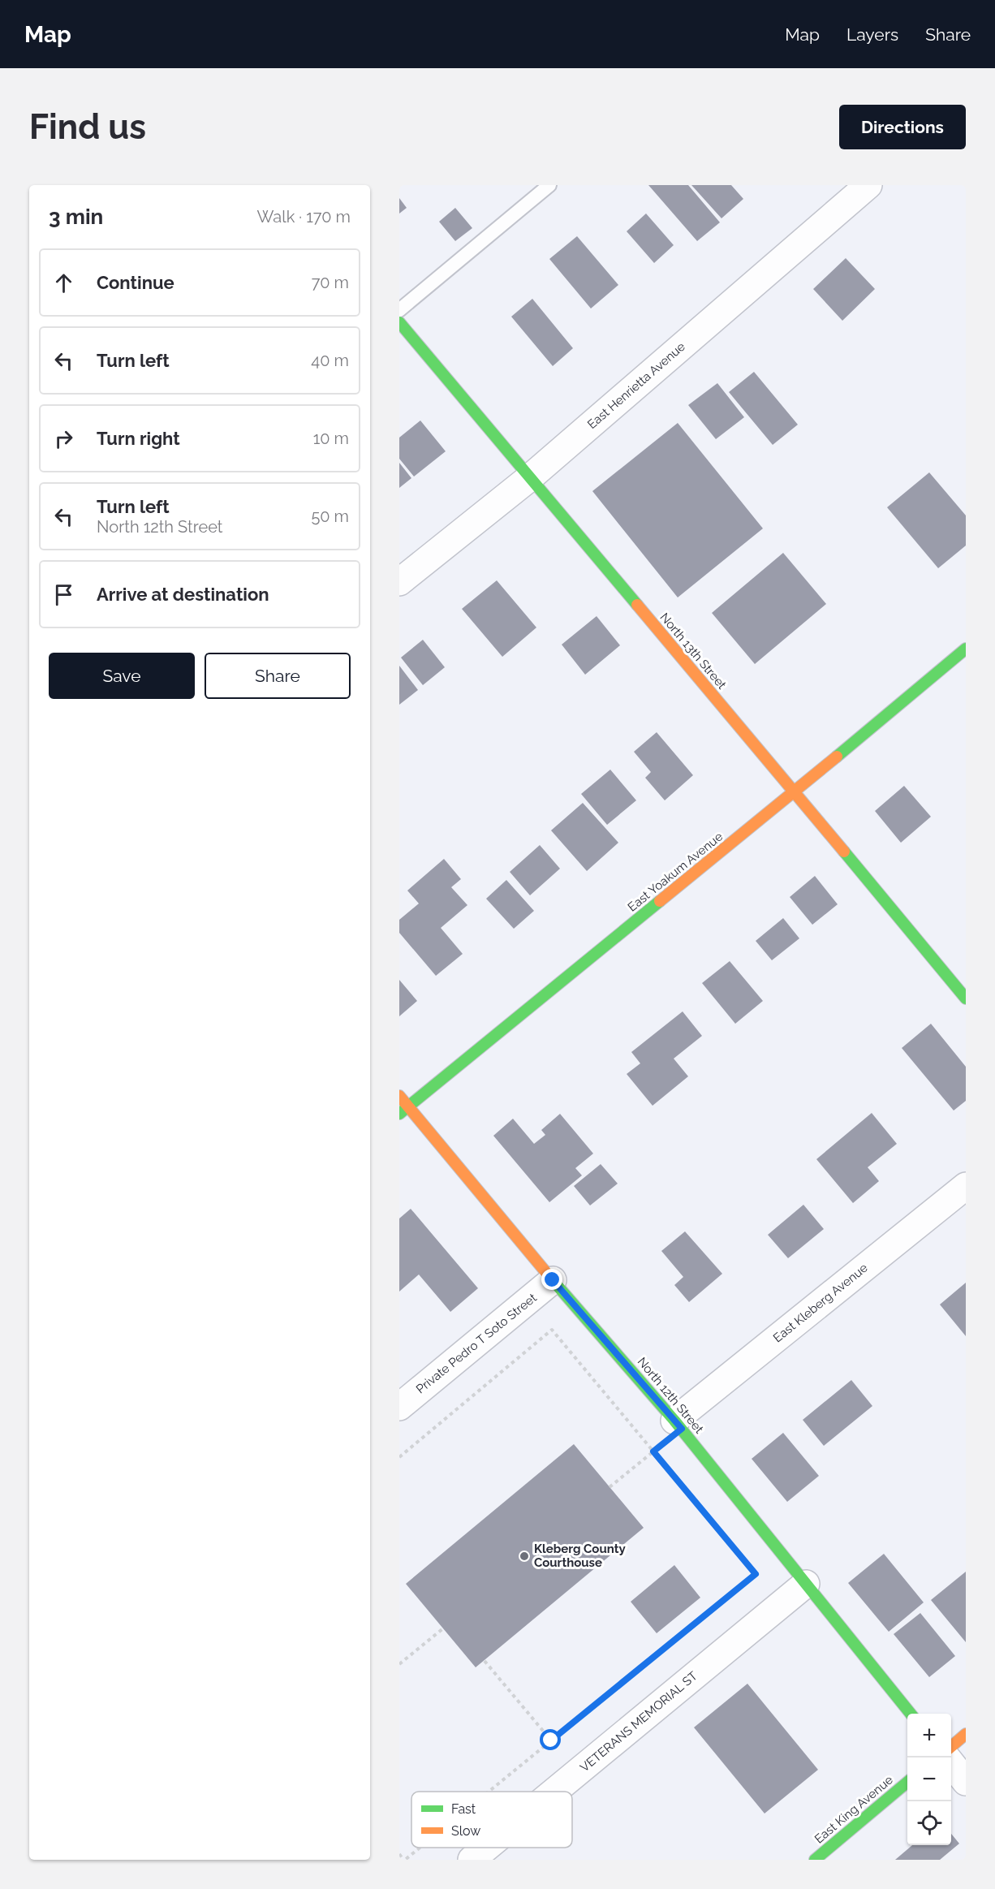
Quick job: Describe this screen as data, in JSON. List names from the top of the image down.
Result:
{
  "streets": {
    "street": [
      "East Henrietta Avenue",
      "North 13th Street",
      "East Yoakum Avenue",
      "East Kleberg Avenue",
      "Private Pedro T Soto Street",
      "North 12th Street",
      "VETERANS MEMORIAL ST",
      "East King Avenue"
    ]
  },
  "crossings": [
    ["East Henrietta Avenue", "North 13th Street"],
    ["North 13th Street", "East Yoakum Avenue"],
    ["East Yoakum Avenue", "North 12th Street"],
    ["East Kleberg Avenue", "North 12th Street"],
    ["Private Pedro T Soto Street", "North 12th Street"],
    ["North 12th Street", "VETERANS MEMORIAL ST"]
  ],
  "places": ["Kleberg County Courthouse"],
  "legend": ["Fast", "Slow"],
  "page": {
    "header": "Map",
    "nav": ["Map", "Layers", "Share"],
    "buttons": [
      "Directions",
      ["Save", "Share"]
    ],
    "title": "Find us",
    "heading": ["3 min", "Walk · 170 m"],
    "list": [
      ["Continue", "70 m"],
      ["Turn left", "40 m"],
      ["Turn right", "10 m"],
      ["Turn left", "North 12th Street", "50 m"],
      "Arrive at destination"
    ],
    "map_buttons": ["+", "−"]
  }
}
